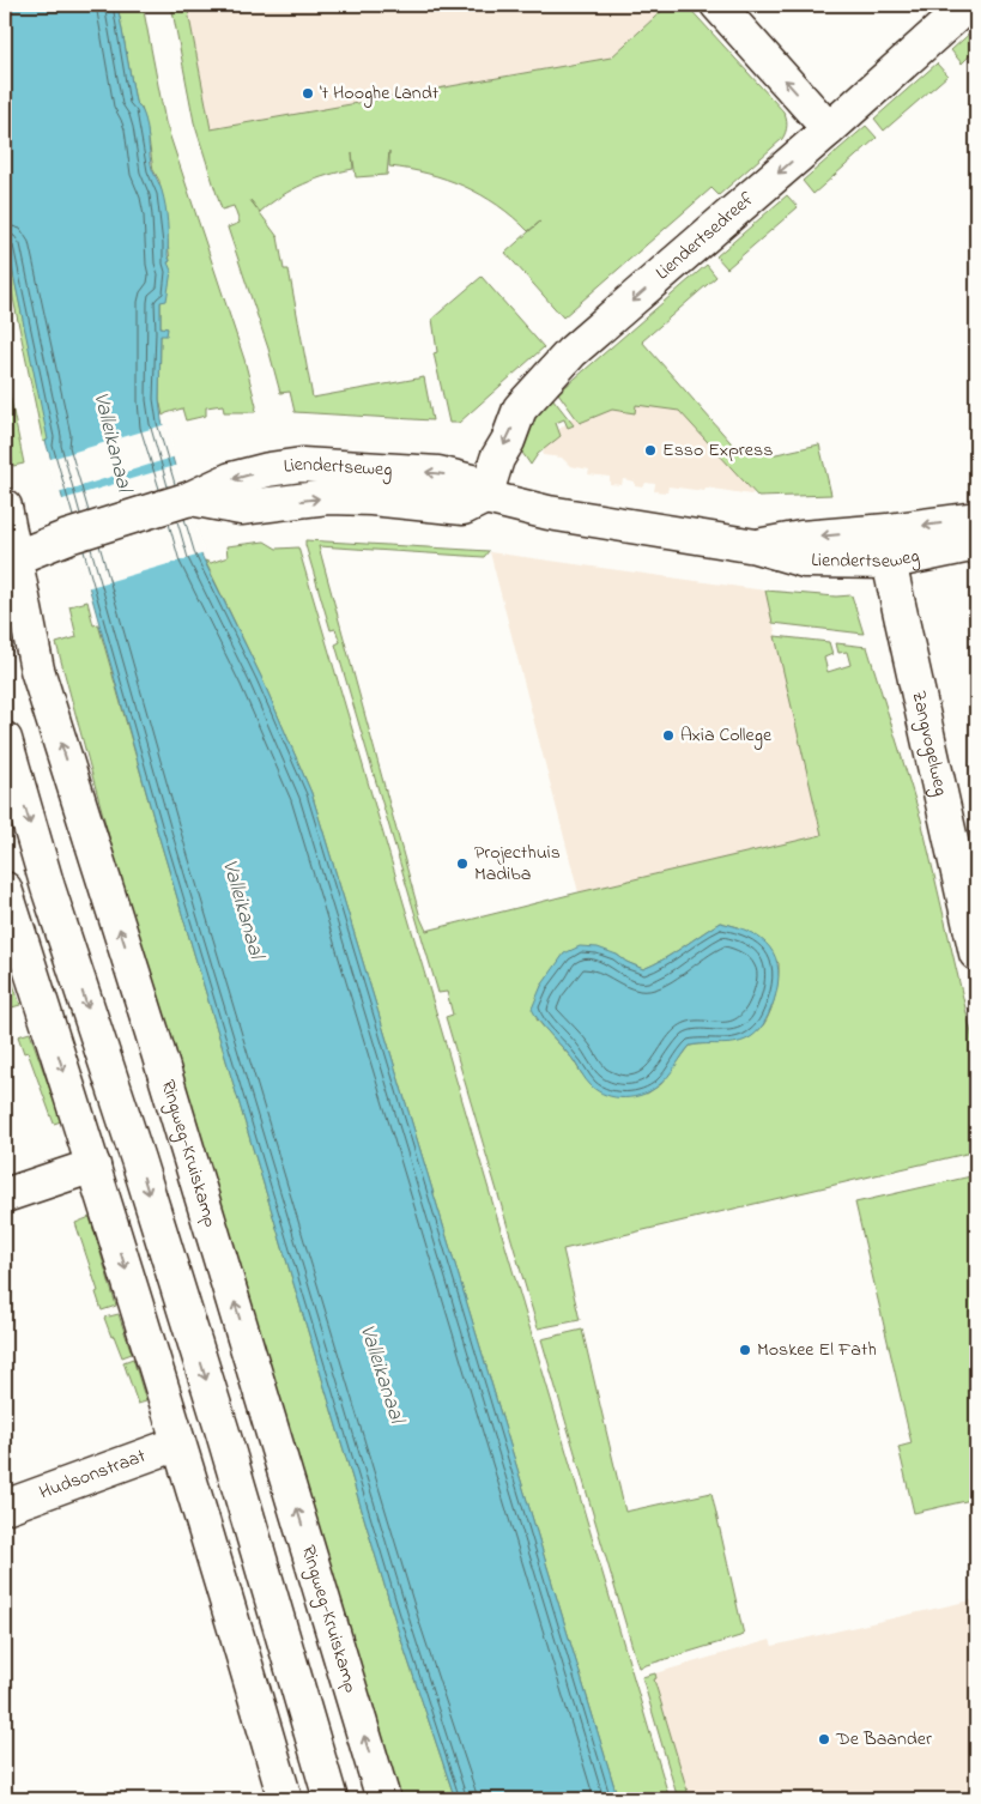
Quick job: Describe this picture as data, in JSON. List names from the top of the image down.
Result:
{
  "streets": {
    "street": [
      "Liendertsedreef",
      "Liendertseweg",
      "Zangvogelweg",
      "Ringweg-Kruiskamp",
      "Hudsonstraat"
    ]
  },
  "crossings": [
    ["Liendertsedreef", "Liendertseweg"],
    ["Liendertseweg", "Zangvogelweg"],
    ["Liendertseweg", "Ringweg-Kruiskamp"]
  ],
  "one_way": ["Liendertsedreef"],
  "water": ["Valleikanaal"],
  "places": [
    "'t Hooghe Landt",
    "Esso Express",
    "Axia College",
    "Projecthuis Madiba",
    "Moskee El Fath",
    "De Baander"
  ]
}
